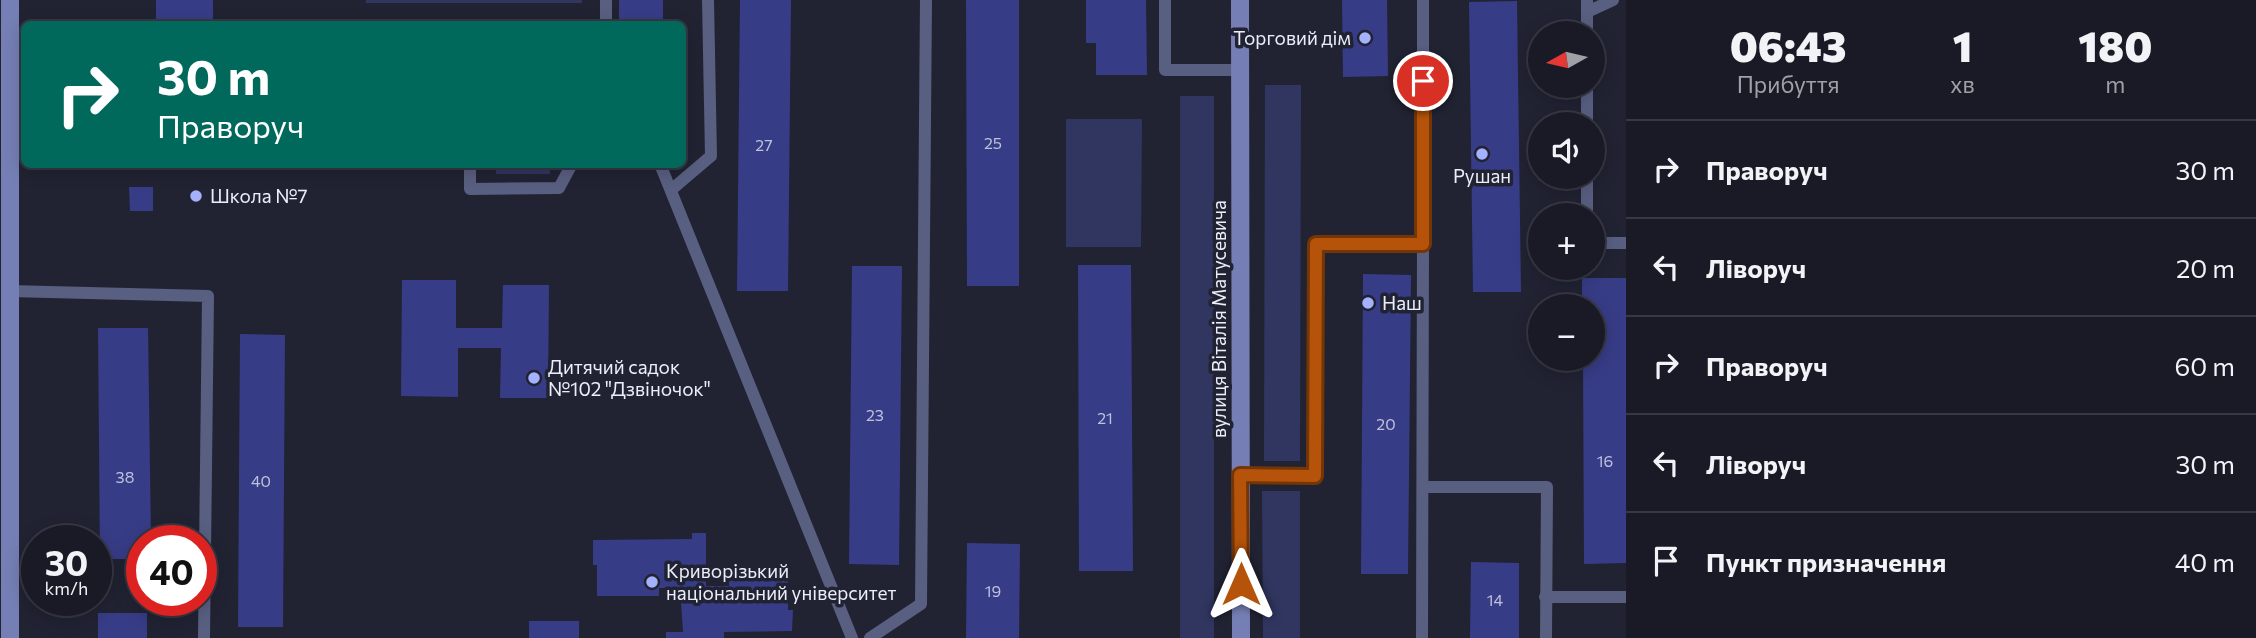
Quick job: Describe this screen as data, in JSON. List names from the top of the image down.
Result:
{
  "streets": {
    "street": ["вулиця Віталія Матусевича"]
  },
  "places": [
    "Торговий дім",
    "Рушан",
    "Школа №7",
    "Наш",
    "Дитячий садок №102 \"Дзвіночок\"",
    "Криворізький національний університет"
  ],
  "house_numbers": [
    "25",
    "27",
    "23",
    "21",
    "20",
    "16",
    "38",
    "40",
    "19",
    "14"
  ],
  "north": "left",
  "page": {
    "eta": [
      "06:43",
      "Прибуття",
      "1",
      "хв",
      "180",
      "m"
    ],
    "map_buttons": ["+", "−"],
    "turn": ["30 m", "Праворуч"],
    "list": [
      {
        "name": "Праворуч",
        "value": "30 m"
      },
      {
        "name": "Ліворуч",
        "value": "20 m"
      },
      {
        "name": "Праворуч",
        "value": "60 m"
      },
      {
        "name": "Ліворуч",
        "value": "30 m"
      },
      {
        "name": "Пункт призначення",
        "value": "40 m"
      }
    ],
    "speed": "30 km/h",
    "limit": "40"
  }
}
